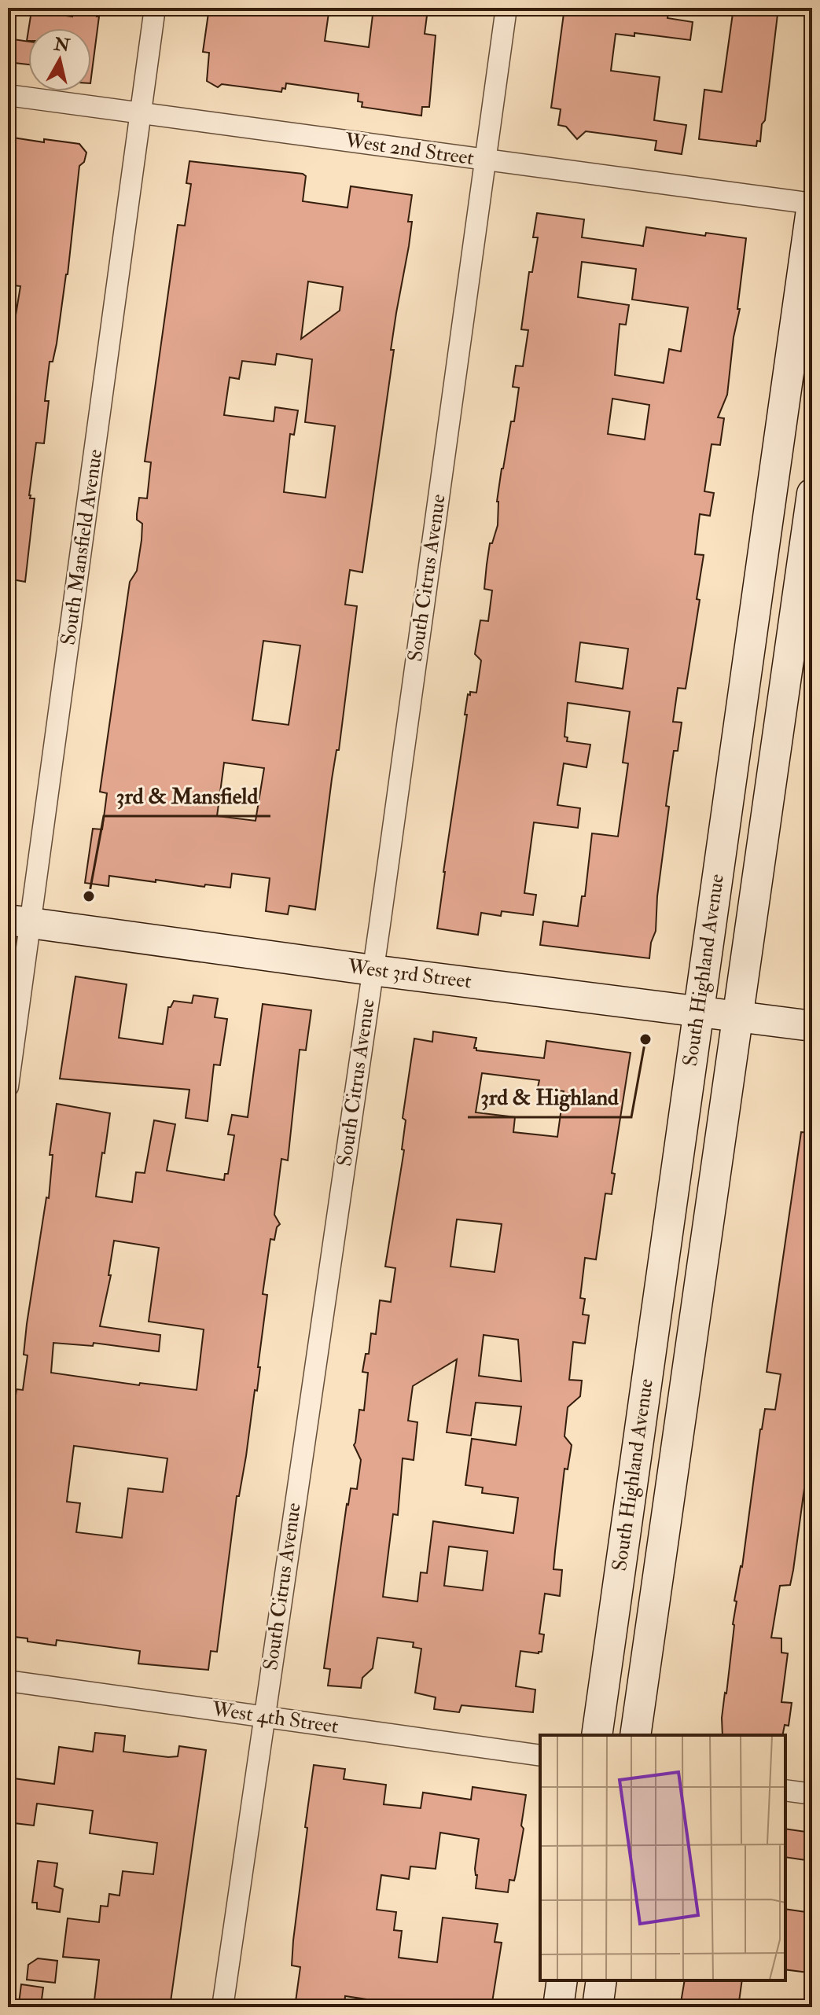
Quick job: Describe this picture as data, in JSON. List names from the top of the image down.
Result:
{
  "streets": {
    "main road": ["South Highland Avenue", "West 3rd Street"],
    "street": [
      "West 2nd Street",
      "South Mansfield Avenue",
      "South Citrus Avenue",
      "West 4th Street"
    ]
  },
  "crossings": [
    ["West 2nd Street", "South Mansfield Avenue"],
    ["West 2nd Street", "South Citrus Avenue"],
    ["West 2nd Street", "South Highland Avenue"],
    ["South Mansfield Avenue", "West 3rd Street"],
    ["South Citrus Avenue", "West 3rd Street"],
    ["South Citrus Avenue", "West 4th Street"],
    ["South Highland Avenue", "West 3rd Street"]
  ],
  "places": ["3rd & Mansfield", "3rd & Highland"],
  "north": "top"
}
